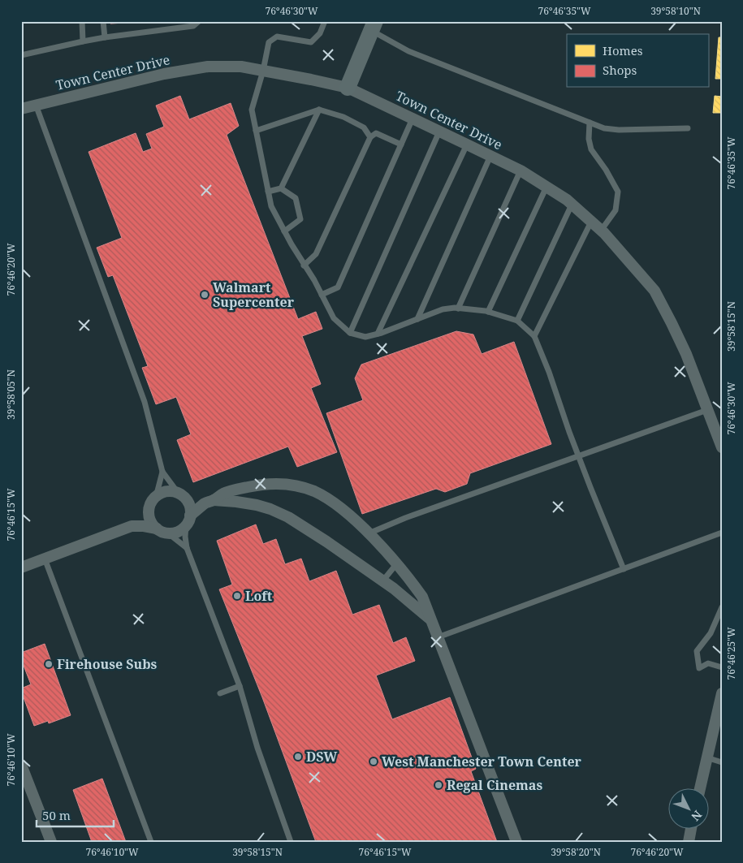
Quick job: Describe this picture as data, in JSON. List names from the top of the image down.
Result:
{
  "streets": {
    "street": ["Town Center Drive"]
  },
  "places": [
    "Walmart Supercenter",
    "Loft",
    "Firehouse Subs",
    "DSW",
    "West Manchester Town Center",
    "Regal Cinemas"
  ],
  "legend": ["Homes", "Shops"],
  "scale_bar": "50 m",
  "north": "bottom right",
  "coordinates": [
    "76°46'30\"W",
    "76°46'35\"W",
    "39°58'10\"N",
    "76°46'20\"W",
    "39°58'15\"N",
    "39°58'05\"N",
    "76°46'15\"W",
    "76°46'25\"W",
    "76°46'10\"W",
    "39°58'20\"N"
  ]
}
